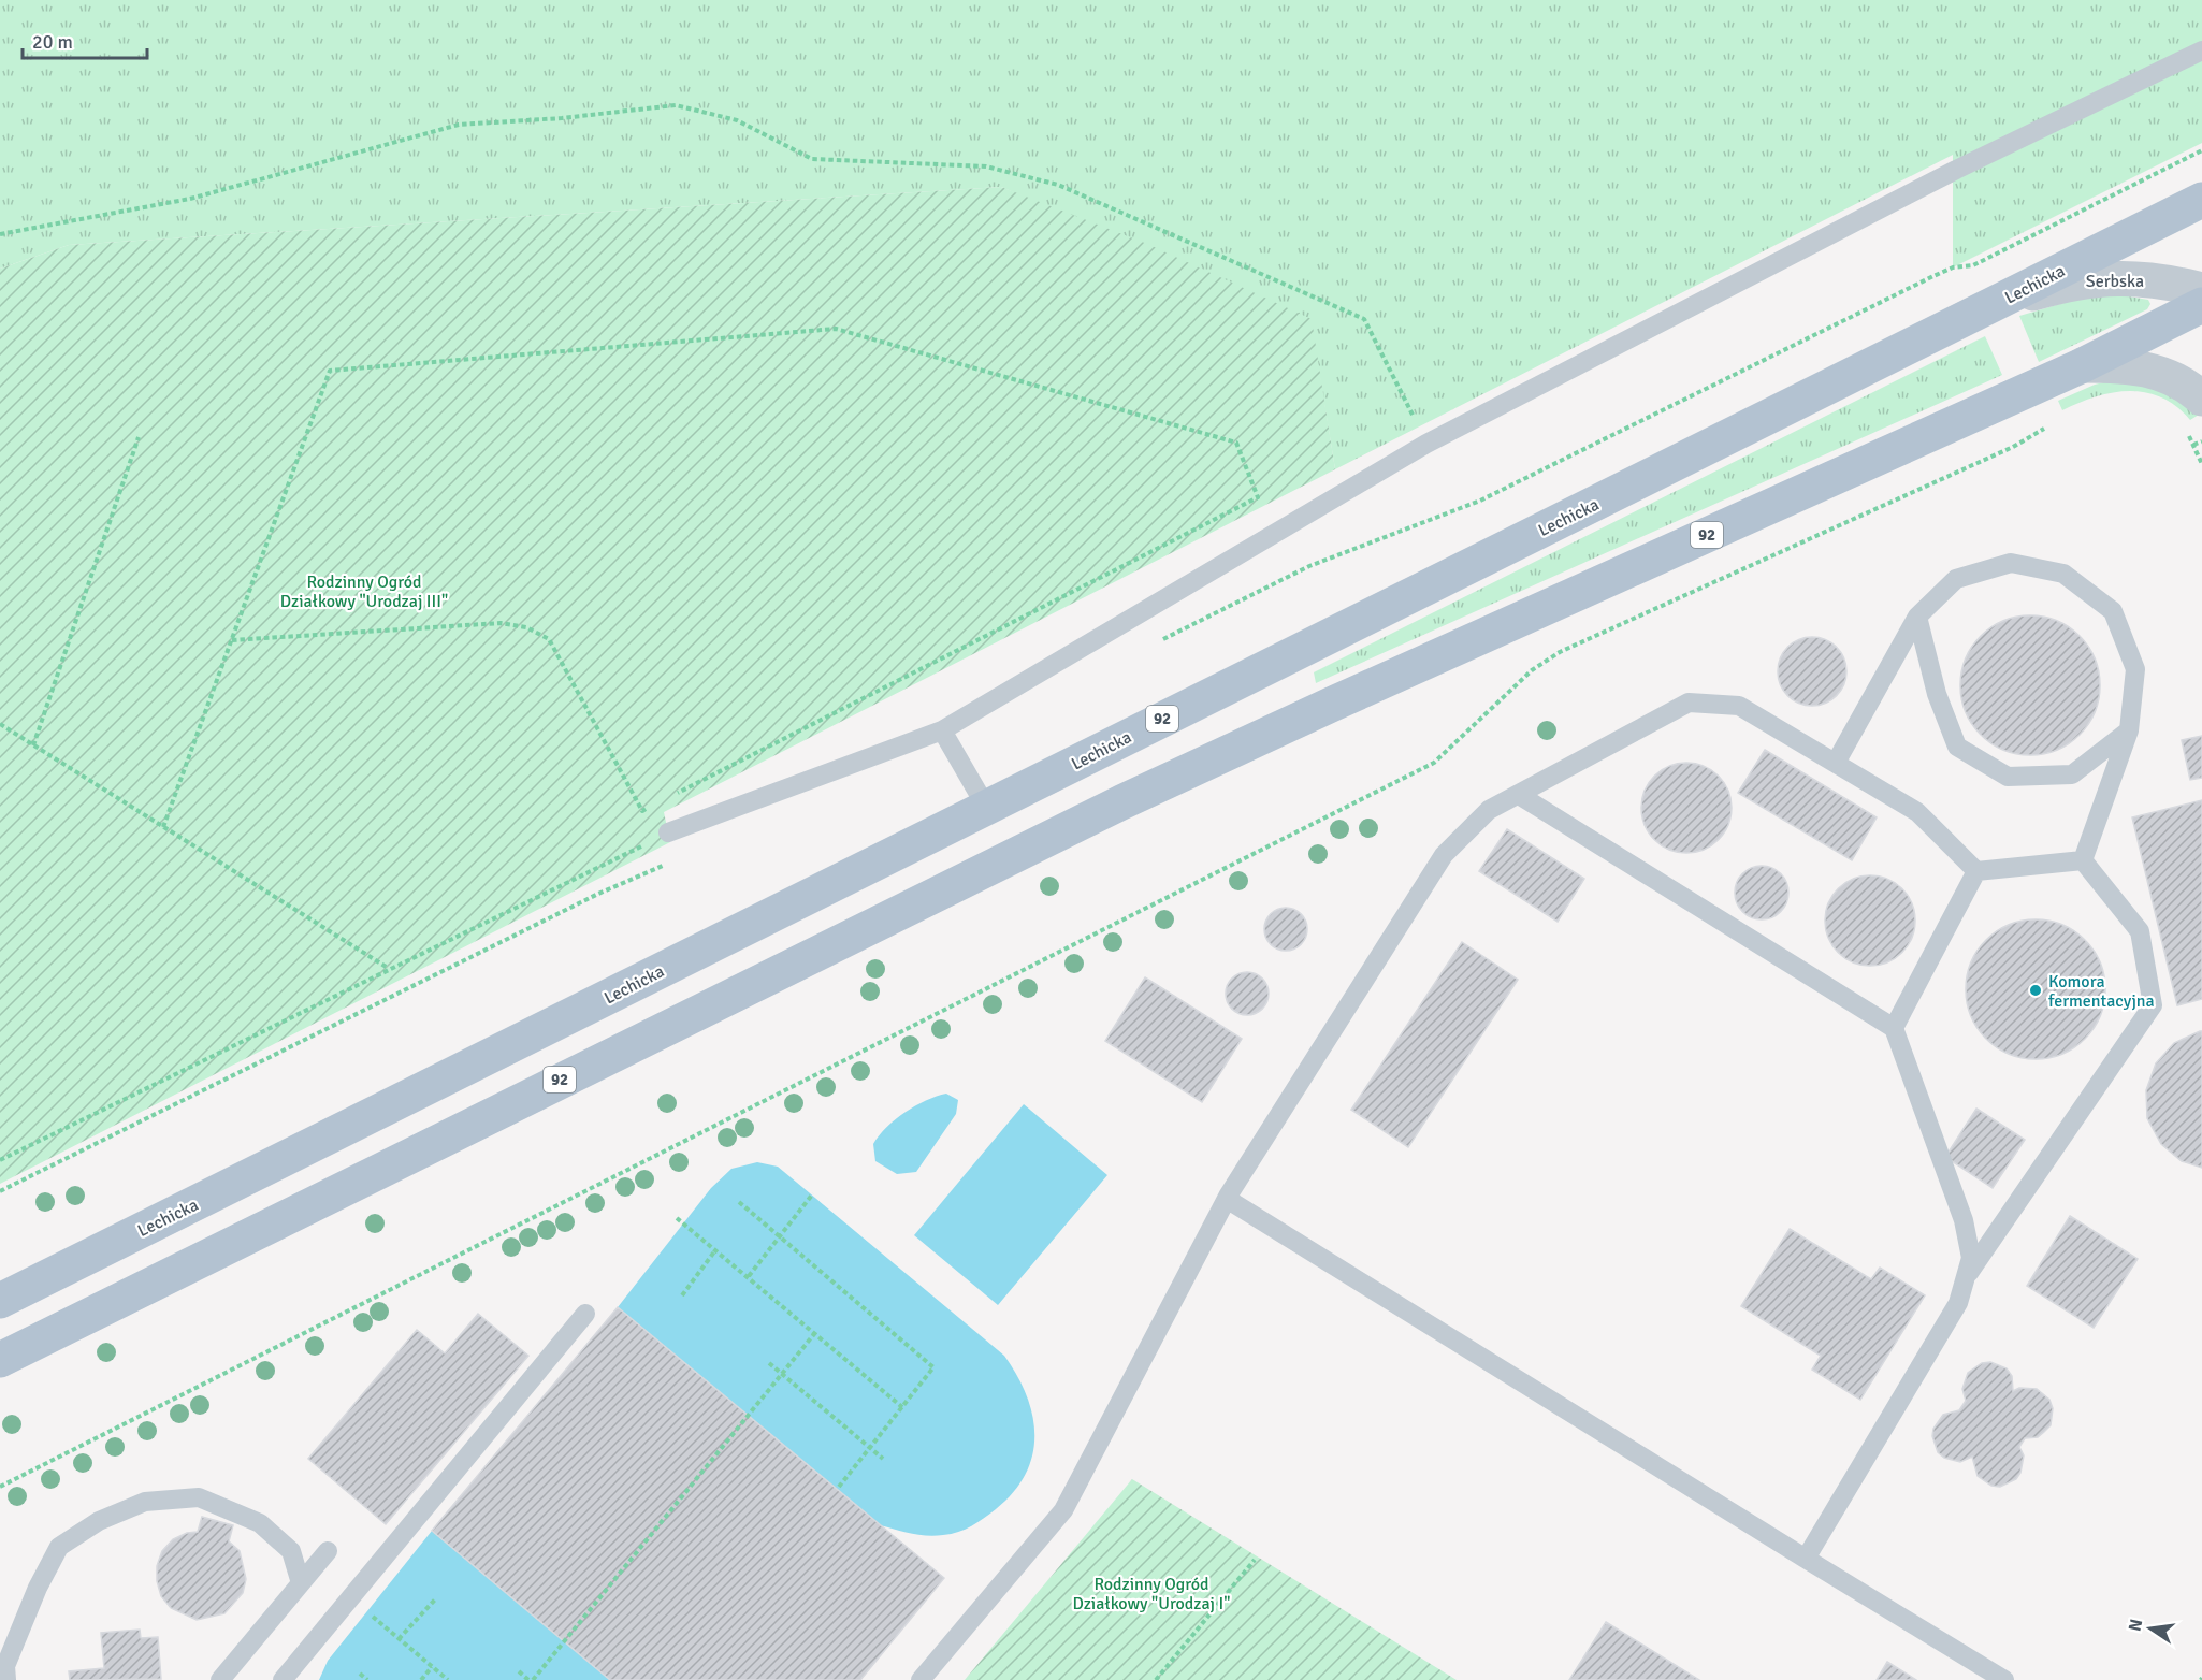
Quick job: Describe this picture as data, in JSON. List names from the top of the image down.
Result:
{
  "streets": {
    "main road": ["Lechicka", "92"],
    "street": ["Serbska"]
  },
  "crossings": [
    ["Serbska", "Lechicka"]
  ],
  "parks": ["Rodzinny Ogród Działkowy \"Urodzaj III\"", "Rodzinny Ogród Działkowy \"Urodzaj I\""],
  "places": ["Komora fermentacyjna"],
  "scale_bar": "20 m",
  "north": "left"
}
